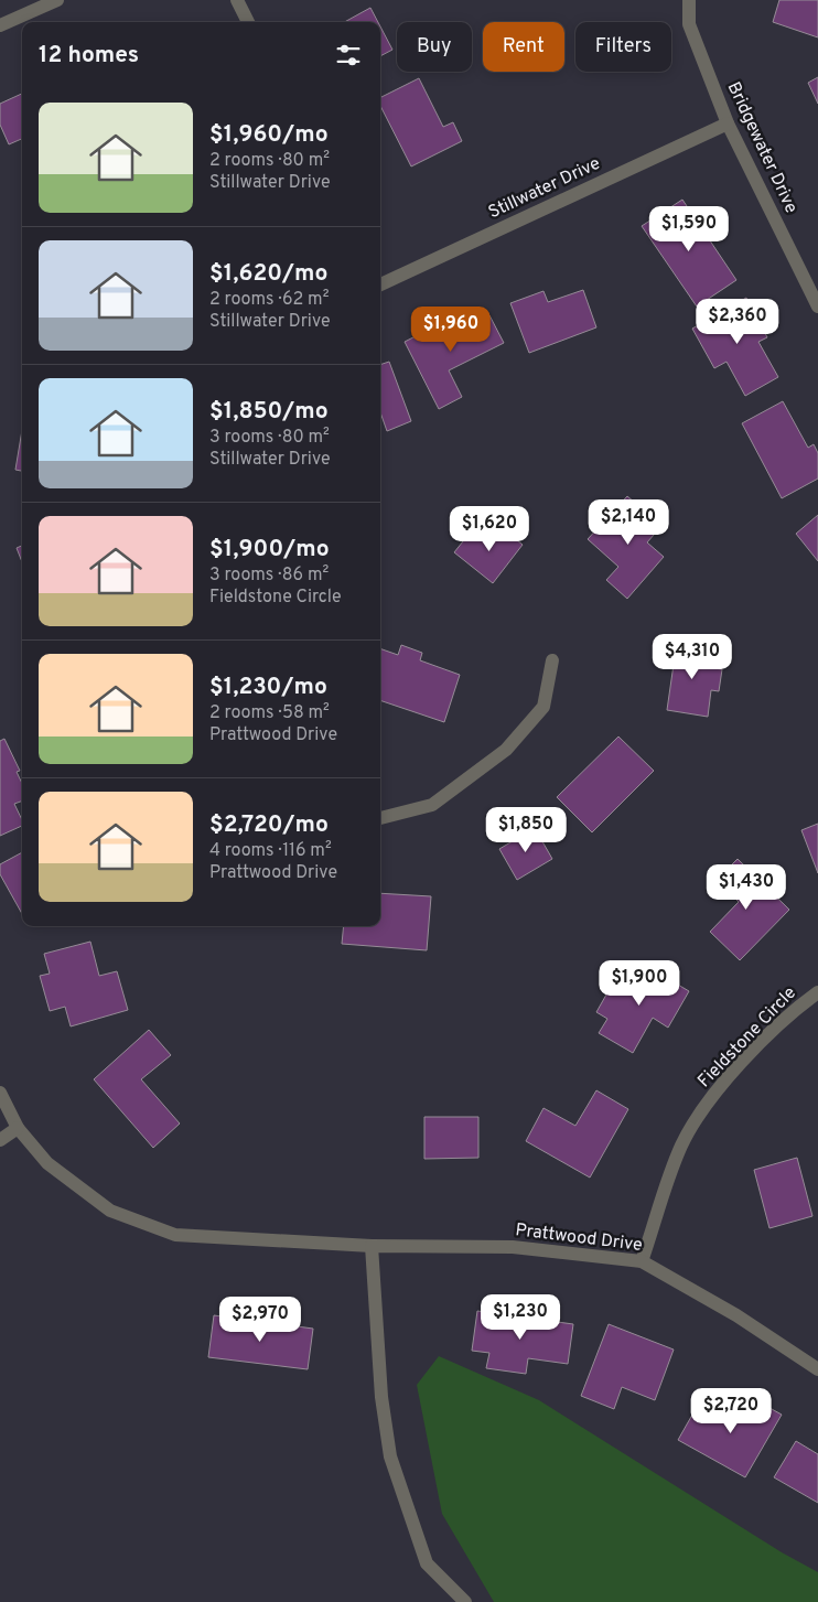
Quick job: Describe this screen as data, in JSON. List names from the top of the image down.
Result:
{
  "streets": {
    "street": [
      "Bridgewater Drive",
      "Stillwater Drive",
      "Fieldstone Circle",
      "Prattwood Drive"
    ]
  },
  "crossings": [
    ["Bridgewater Drive", "Stillwater Drive"],
    ["Fieldstone Circle", "Prattwood Drive"]
  ],
  "page": {
    "chip": ["Buy", "Rent", "Filters"],
    "heading": "12 homes",
    "list": [
      {
        "name": "$1,960/mo",
        "note": "2 rooms · 80 m² · Stillwater Drive"
      },
      {
        "name": "$1,620/mo",
        "note": "2 rooms · 62 m² · Stillwater Drive"
      },
      {
        "name": "$1,850/mo",
        "note": "3 rooms · 80 m² · Stillwater Drive"
      },
      {
        "name": "$1,900/mo",
        "note": "3 rooms · 86 m² · Fieldstone Circle"
      },
      {
        "name": "$1,230/mo",
        "note": "2 rooms · 58 m² · Prattwood Drive"
      },
      {
        "name": "$2,720/mo",
        "note": "4 rooms · 116 m² · Prattwood Drive"
      }
    ],
    "price": [
      "$1,590",
      "$2,360",
      "$1,960",
      "$2,140",
      "$1,620",
      "$4,310",
      "$1,850",
      "$1,430",
      "$1,900",
      "$1,230",
      "$2,970",
      "$2,720"
    ]
  }
}
